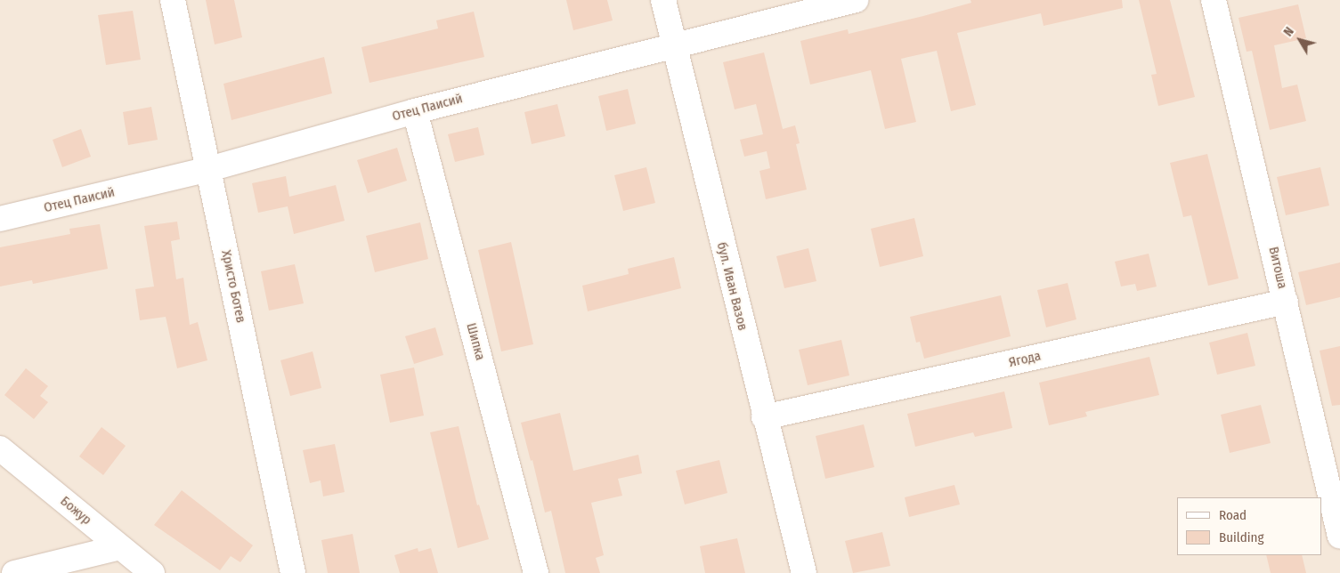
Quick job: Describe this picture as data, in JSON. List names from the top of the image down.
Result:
{
  "streets": {
    "street": [
      "Отец Паисий",
      "Витоша",
      "Христо Ботев",
      "бул. Иван Вазов",
      "Шипка",
      "Ягода",
      "Божур"
    ]
  },
  "crossings": [
    ["Отец Паисий", "Христо Ботев"],
    ["Отец Паисий", "бул. Иван Вазов"],
    ["Отец Паисий", "Шипка"],
    ["Витоша", "Ягода"],
    ["бул. Иван Вазов", "Ягода"]
  ],
  "legend": ["Road", "Building"],
  "north": "top left"
}
